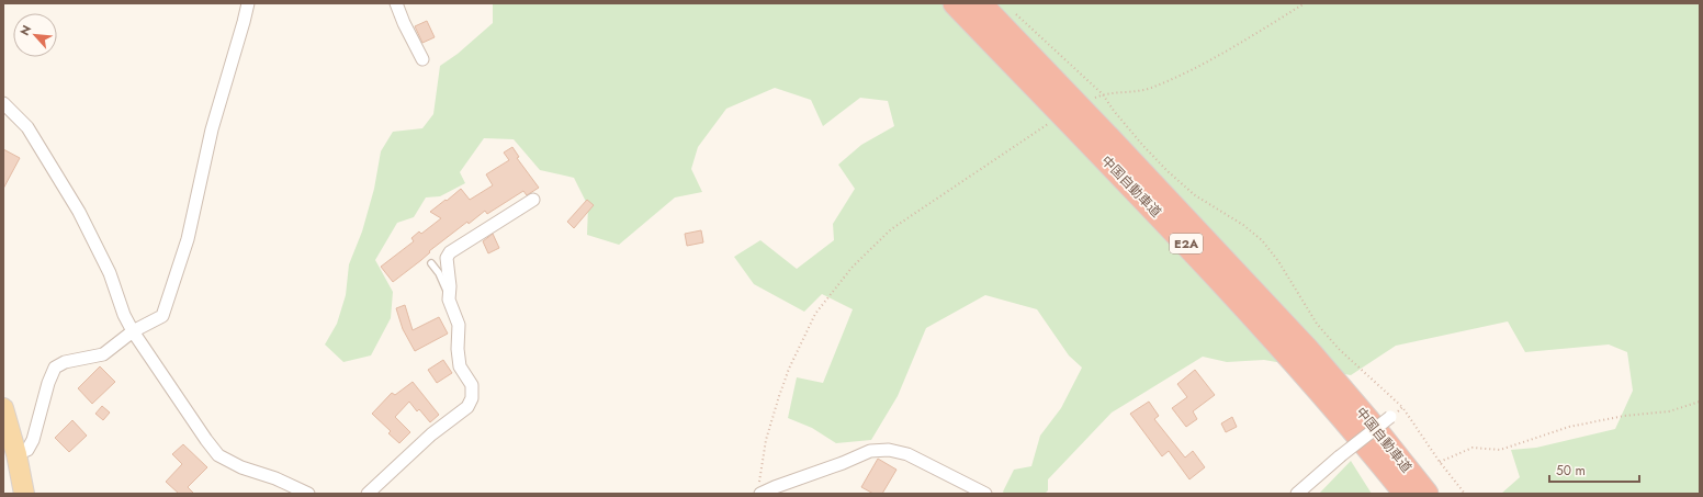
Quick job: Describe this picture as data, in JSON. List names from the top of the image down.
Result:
{
  "streets": {
    "highway": ["中国自動車道", "E2A"]
  },
  "scale_bar": "50 m",
  "north": "top left"
}
